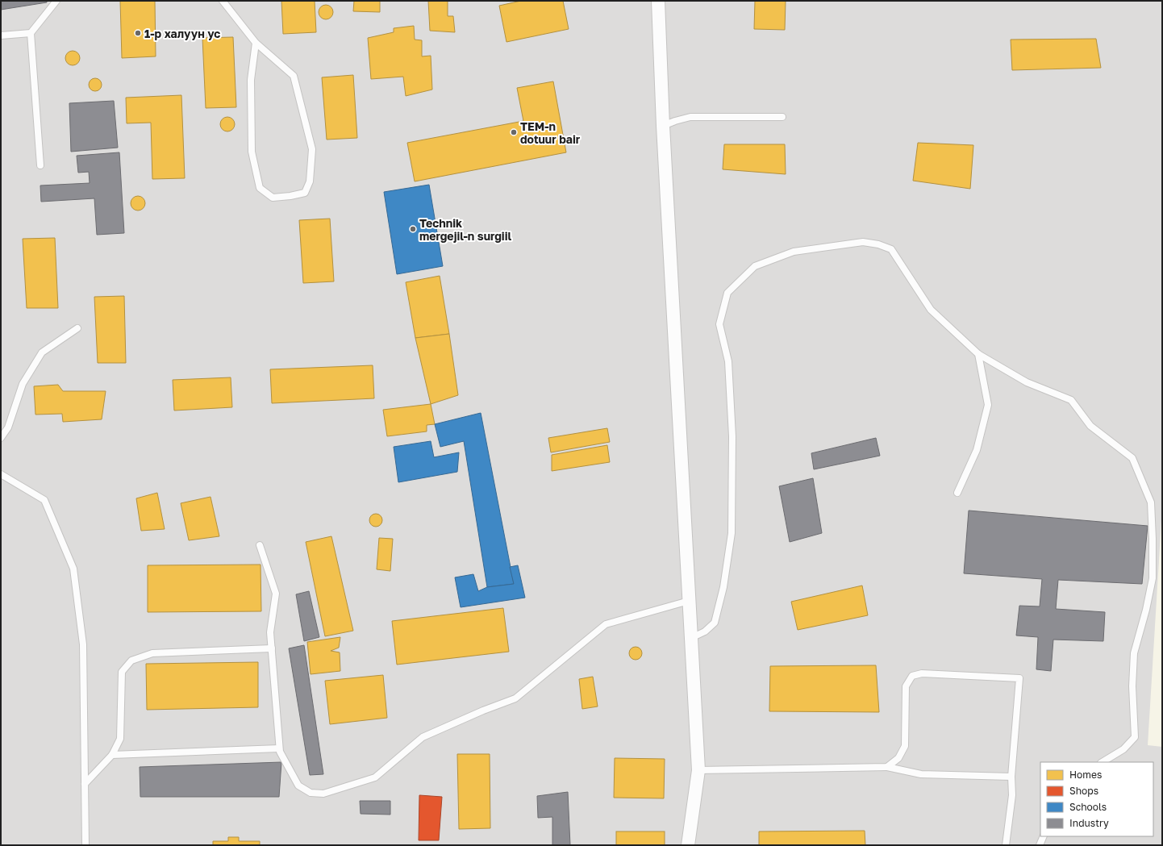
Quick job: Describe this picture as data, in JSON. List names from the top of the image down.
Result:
{
  "places": ["1-р халуун ус", "TEM-n dotuur bair", "Technik mergejil-n surgiil"],
  "legend": [
    "Homes",
    "Shops",
    "Schools",
    "Industry"
  ]
}
